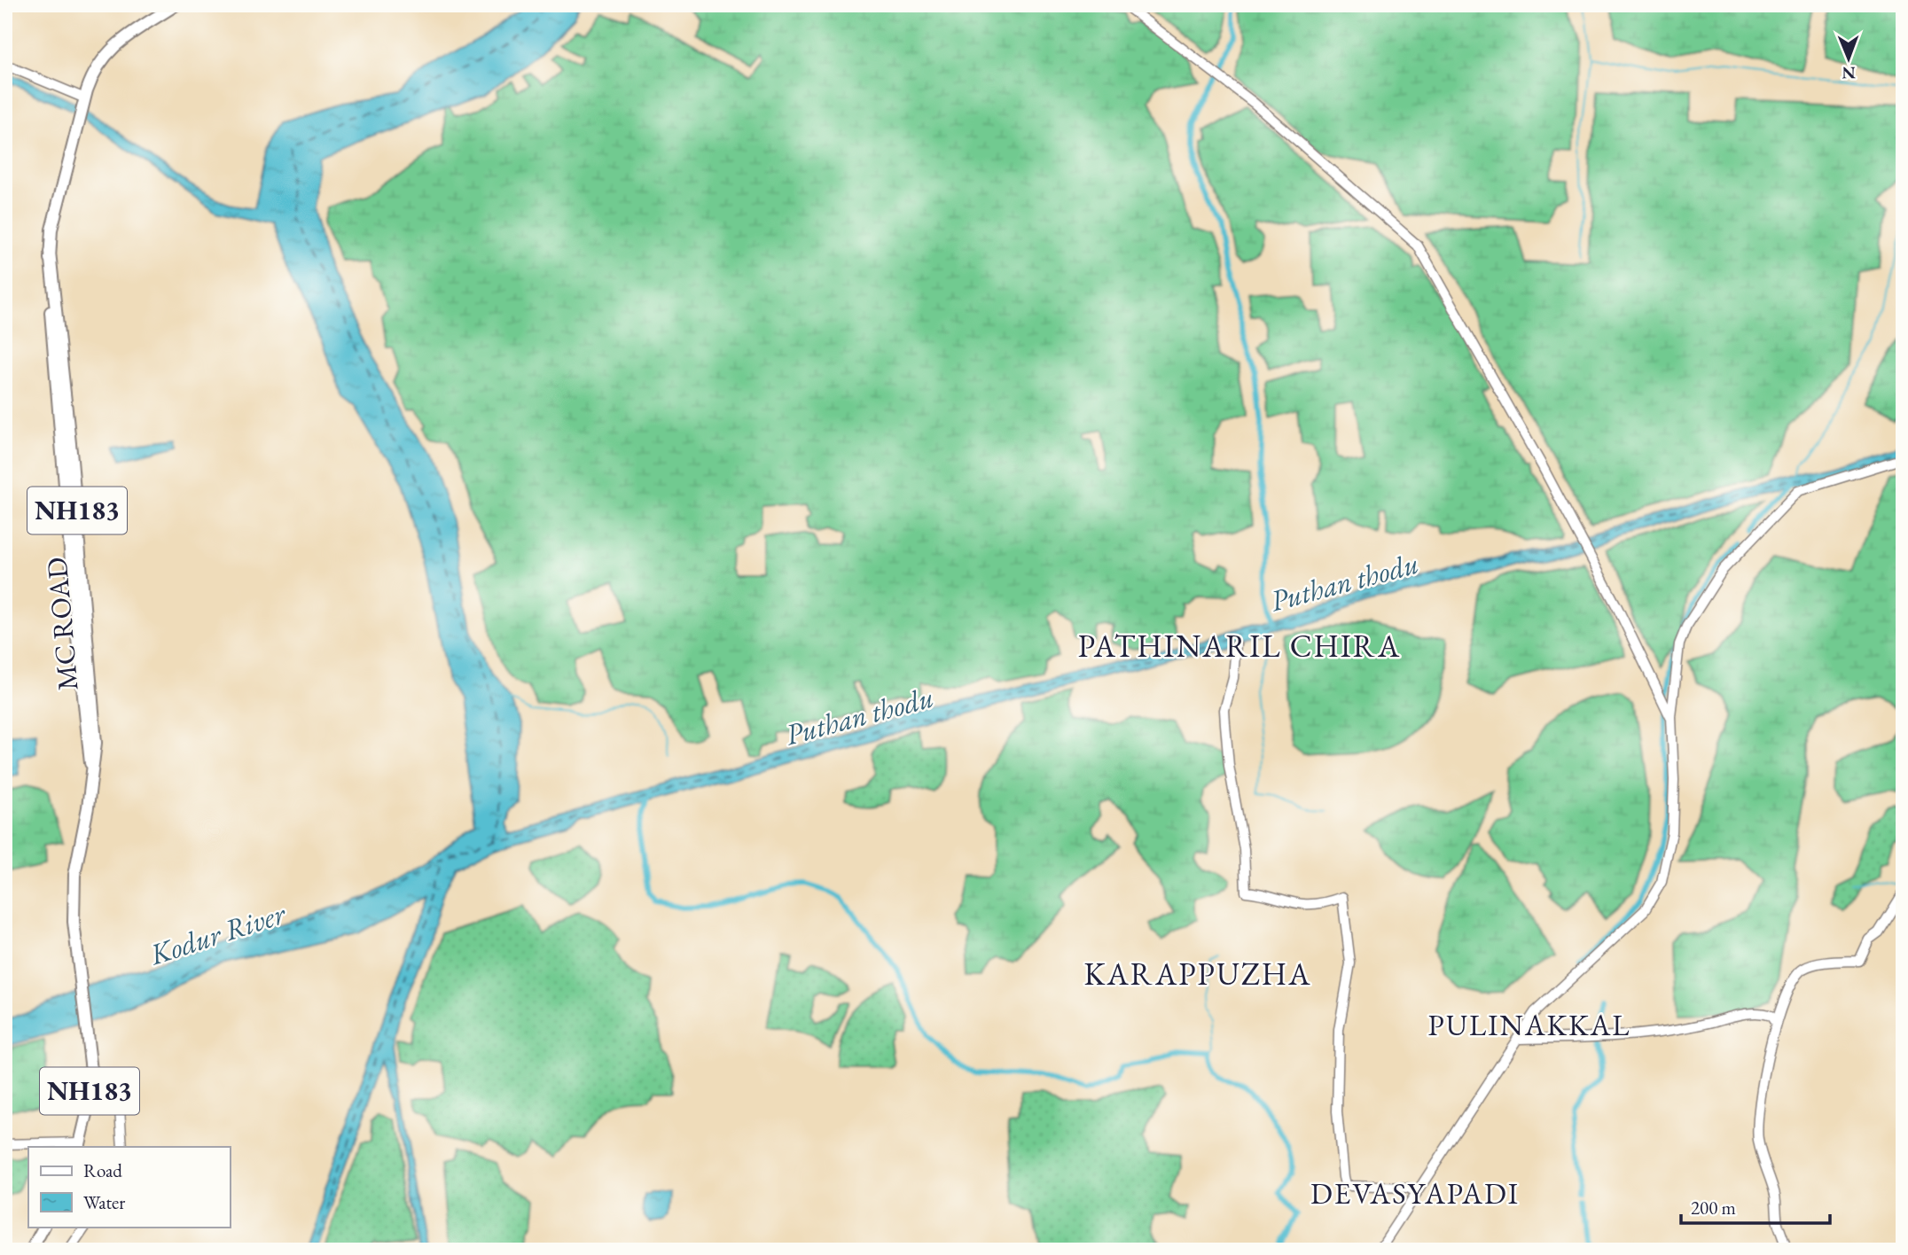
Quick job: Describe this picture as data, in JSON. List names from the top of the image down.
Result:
{
  "streets": {
    "highway": ["NH183", "MC ROAD"]
  },
  "districts": [
    "PATHINARIL CHIRA",
    "KARAPPUZHA",
    "PULINAKKAL",
    "DEVASYAPADI"
  ],
  "water": ["Puthan thodu", "Kodur River"],
  "legend": ["Road", "Water"],
  "scale_bar": "200 m",
  "north": "bottom"
}
